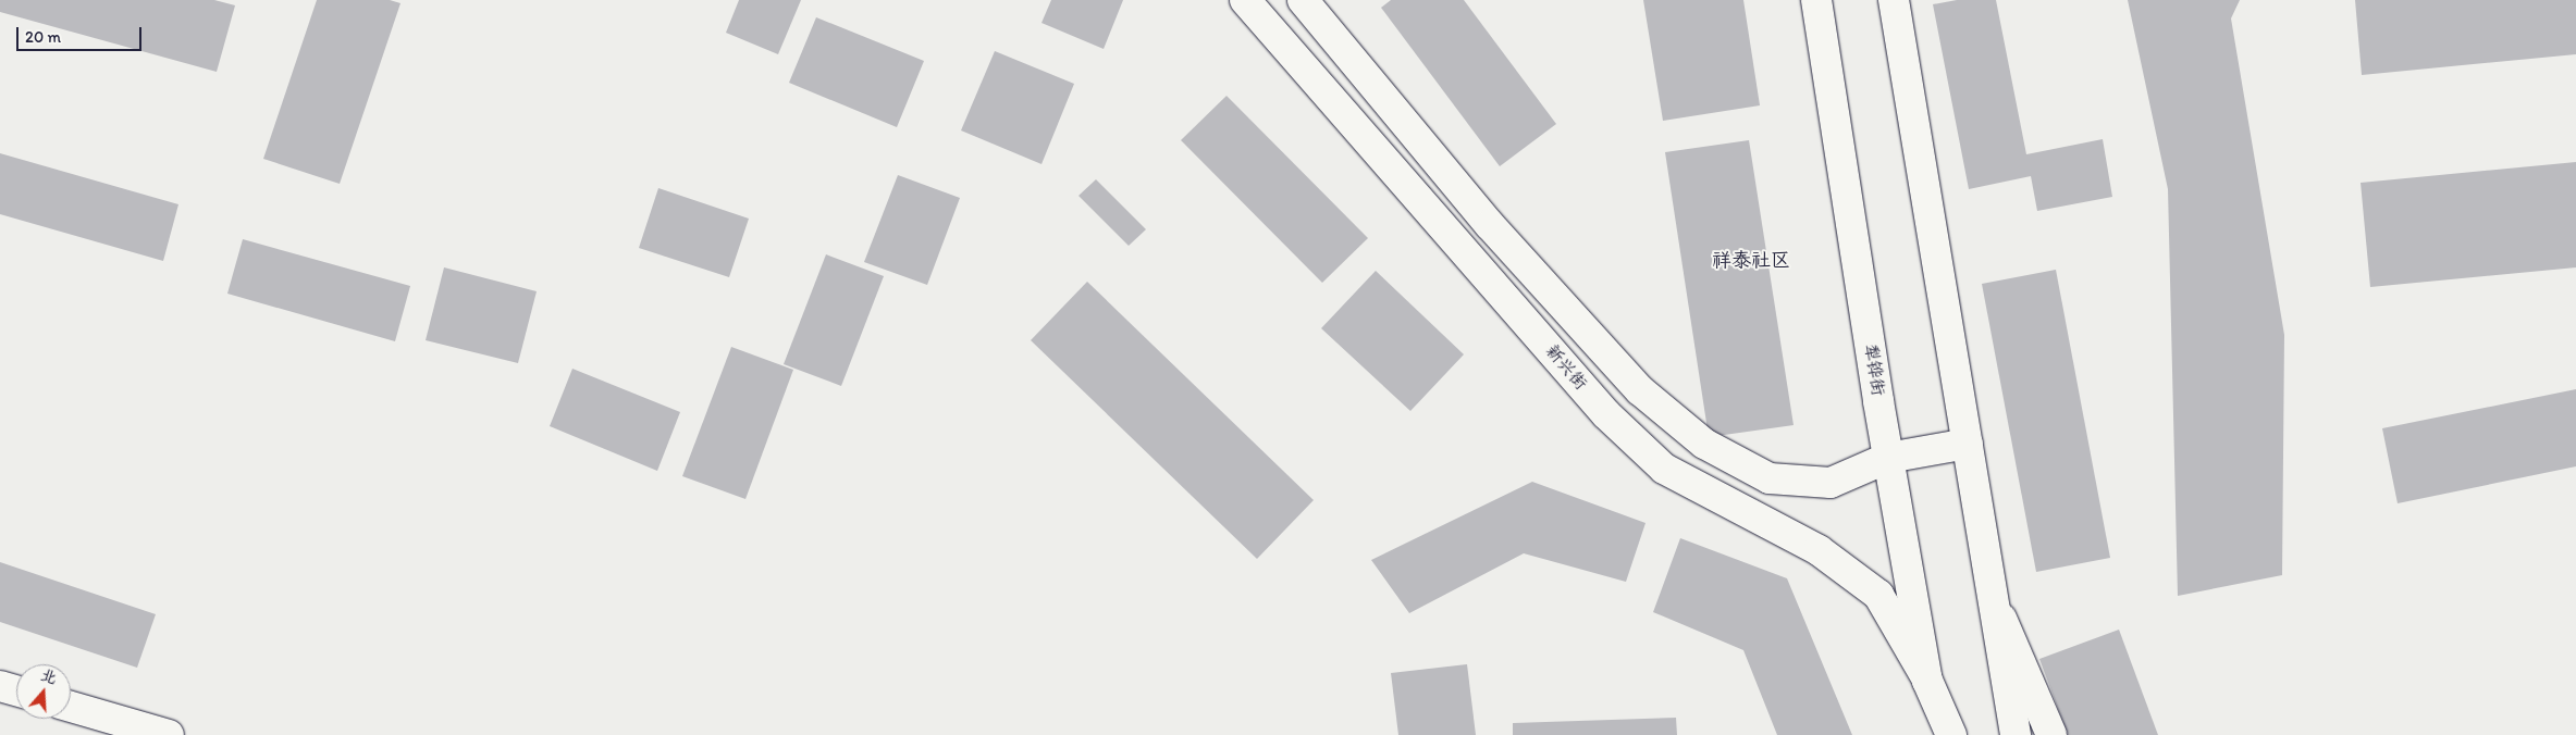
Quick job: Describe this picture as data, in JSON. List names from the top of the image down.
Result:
{
  "streets": {
    "street": ["新兴街", "犁铧街"]
  },
  "crossings": [
    ["新兴街", "犁铧街"]
  ],
  "districts": ["祥泰社区"],
  "scale_bar": "20 m",
  "north": "top"
}
